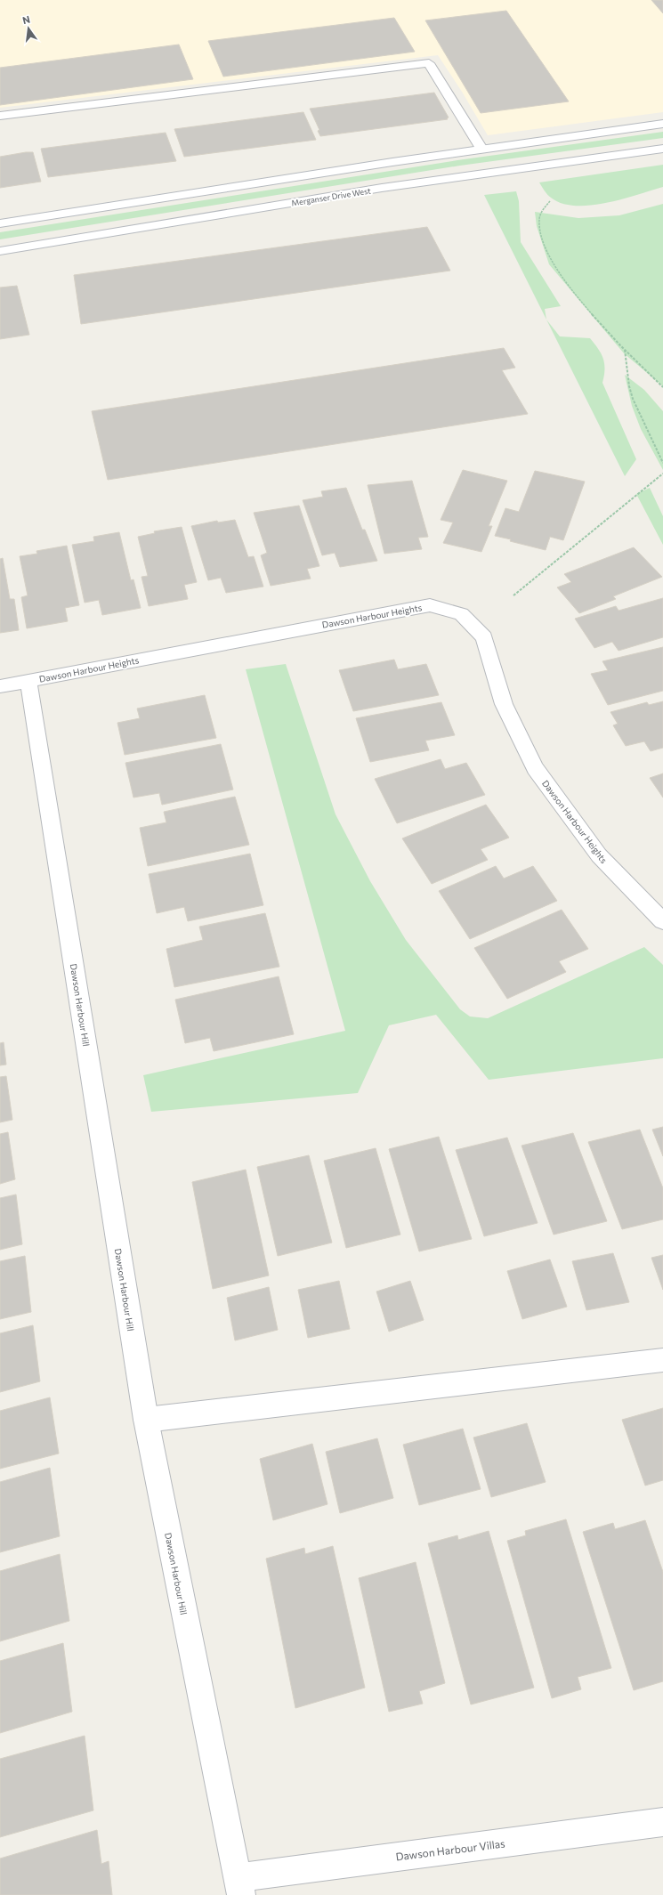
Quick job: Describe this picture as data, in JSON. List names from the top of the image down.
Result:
{
  "streets": {
    "street": [
      "Merganser Drive West",
      "Dawson Harbour Heights",
      "Dawson Harbour Hill",
      "Dawson Harbour Villas"
    ]
  },
  "crossings": [
    ["Dawson Harbour Heights", "Dawson Harbour Hill"],
    ["Dawson Harbour Hill", "Dawson Harbour Villas"]
  ],
  "north": "top"
}
